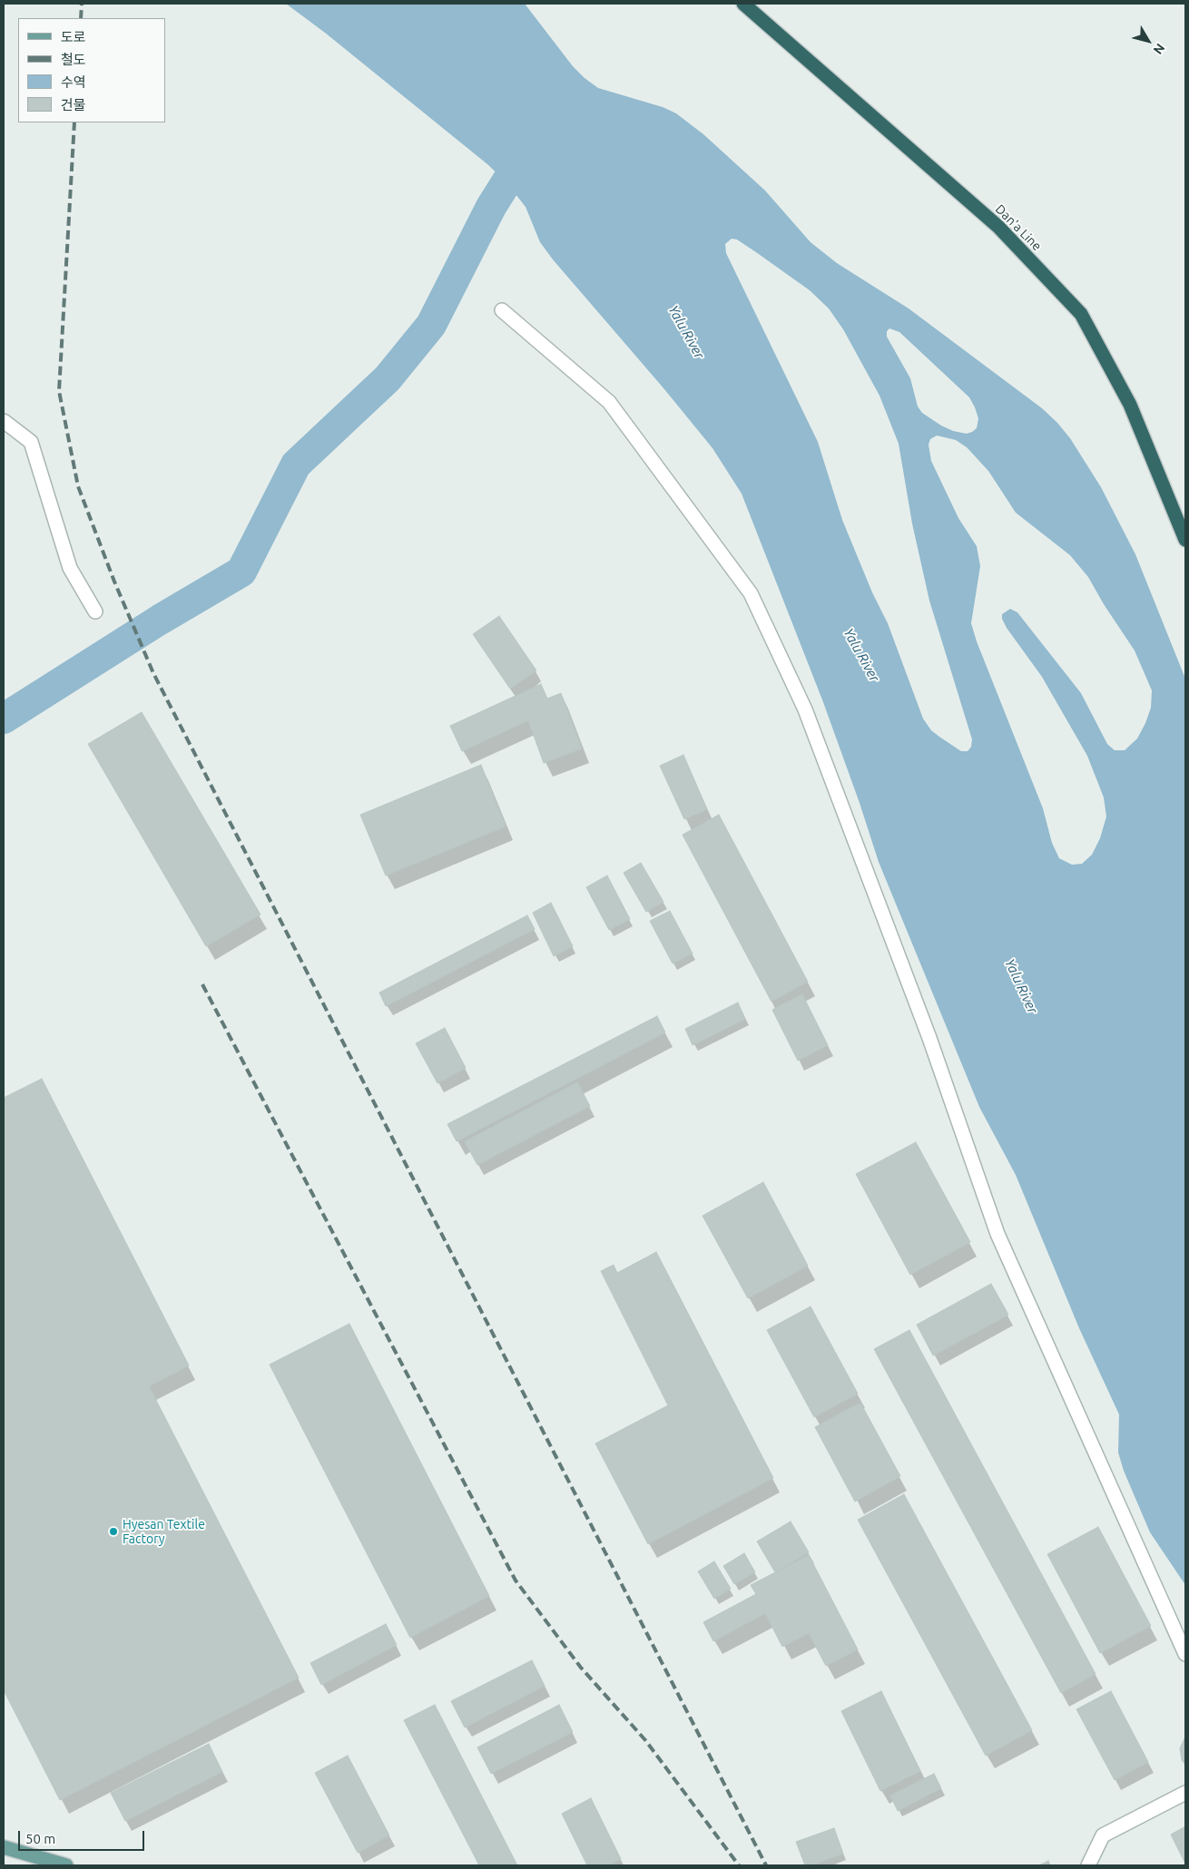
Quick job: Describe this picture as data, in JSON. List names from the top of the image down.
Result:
{
  "streets": {
    "highway": ["Dan'a Line"]
  },
  "water": ["Yalu River"],
  "places": ["Hyesan Textile Factory"],
  "legend": [
    "도로",
    "철도",
    "수역",
    "건물"
  ],
  "scale_bar": "50 m",
  "north": "bottom right"
}
